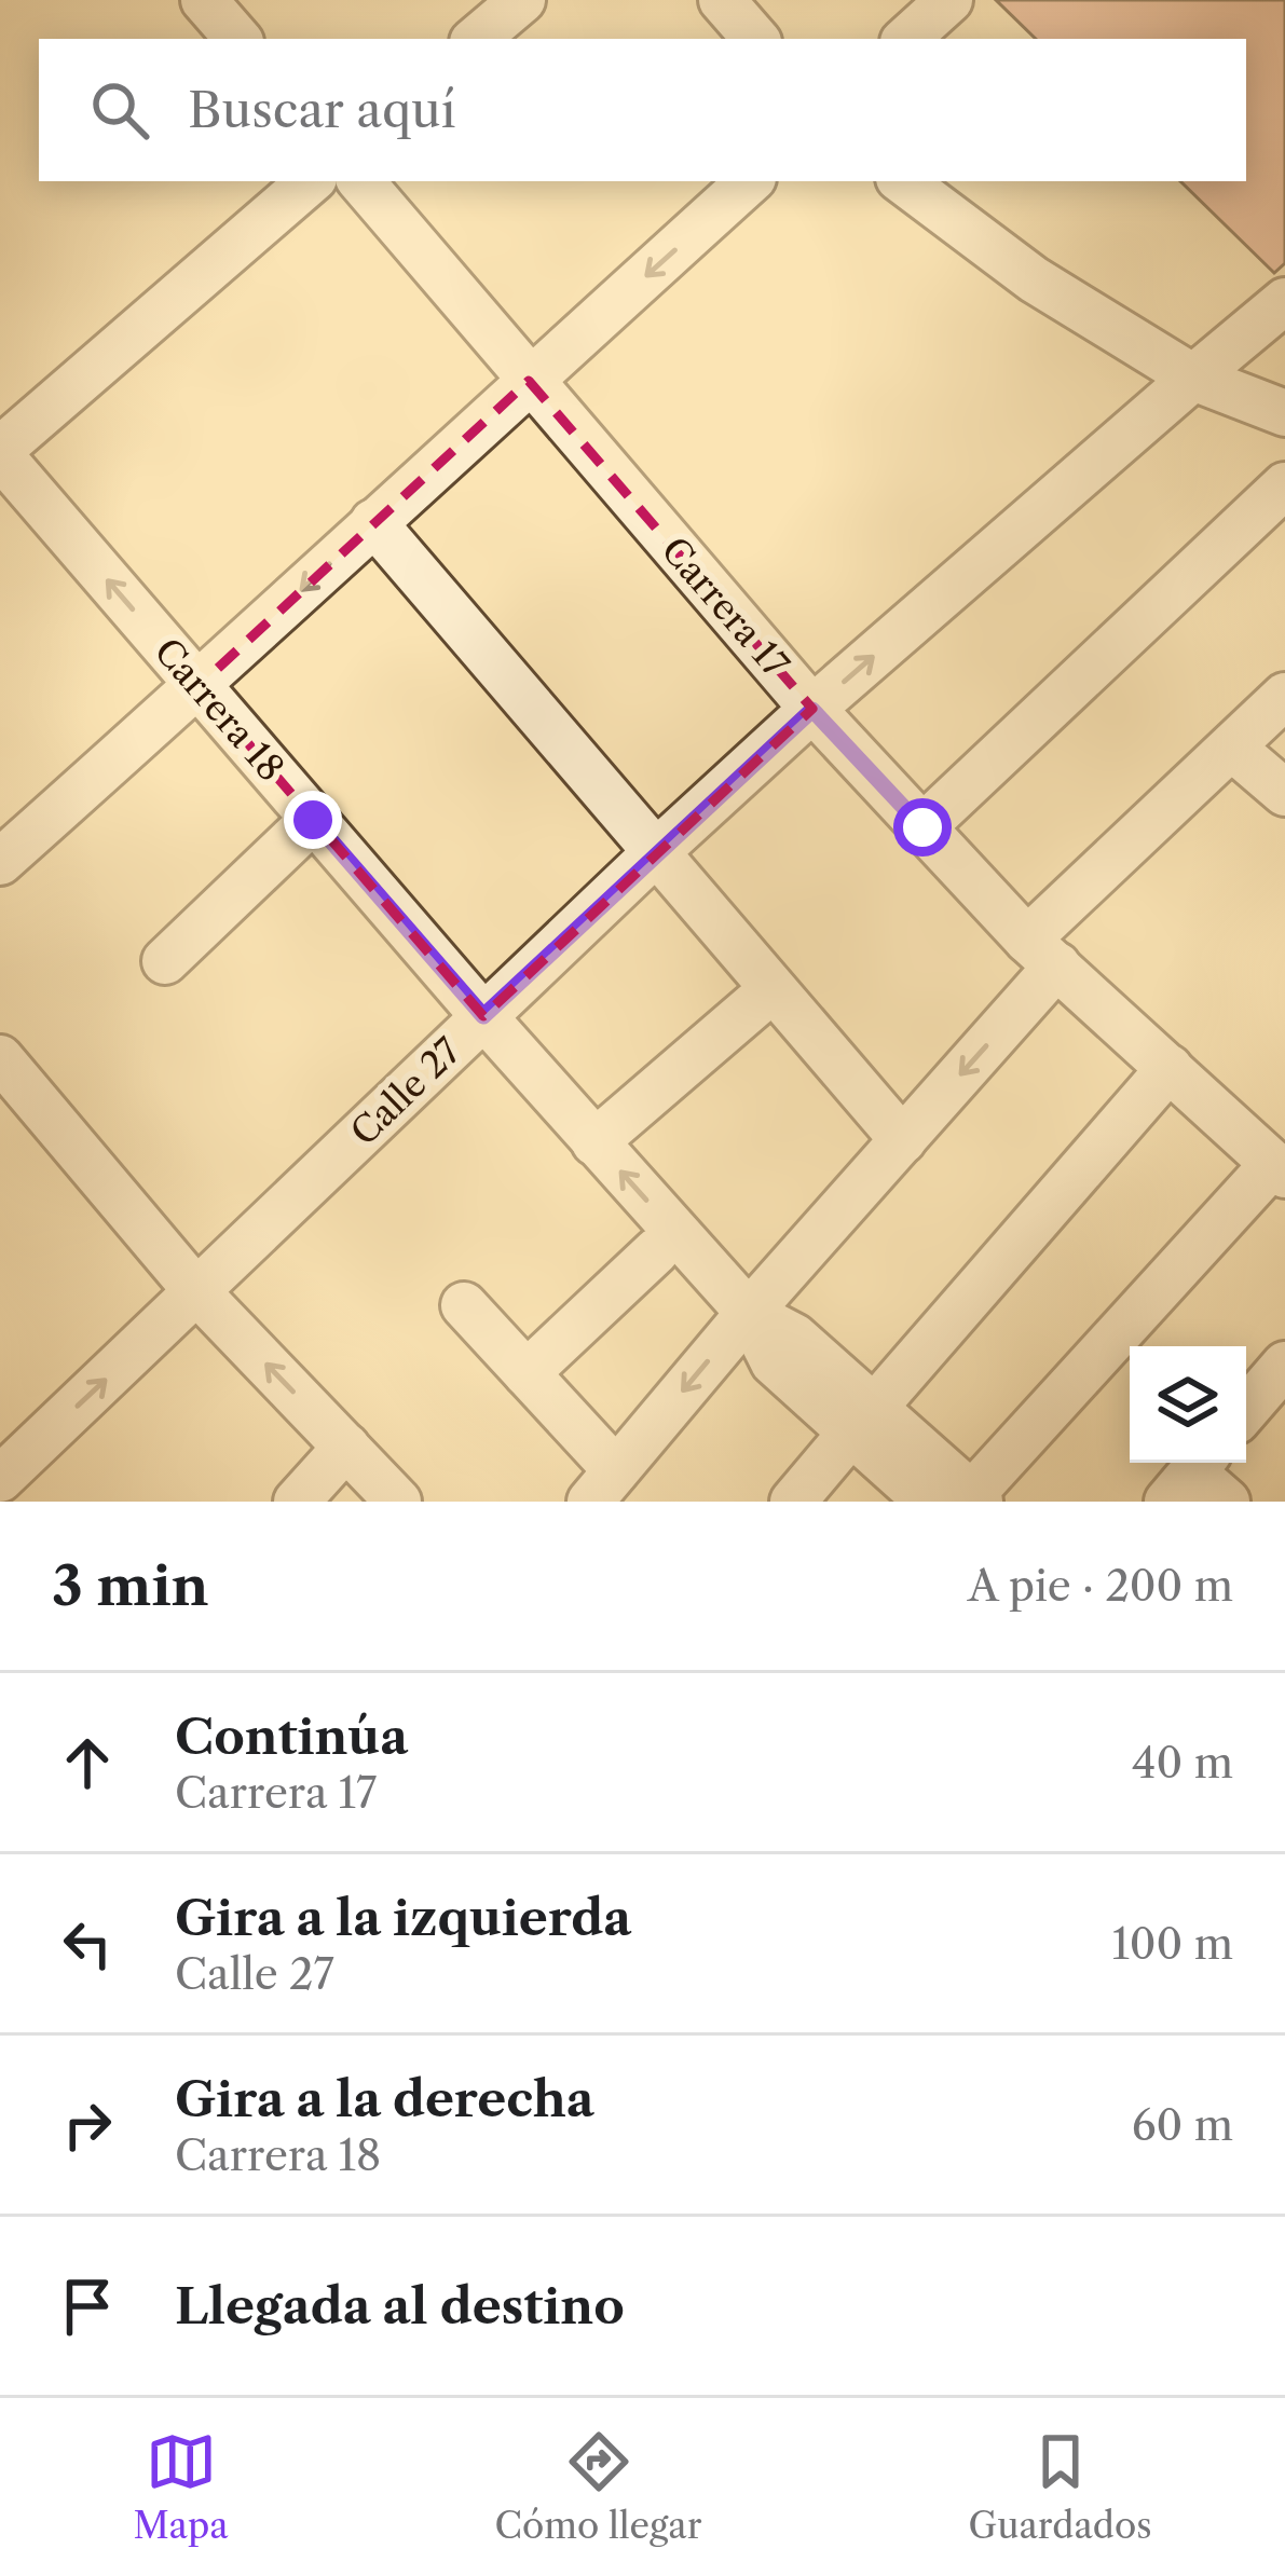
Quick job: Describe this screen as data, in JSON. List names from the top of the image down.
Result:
{
  "streets": {
    "street": ["Carrera 17", "Carrera 18", "Calle 27"]
  },
  "crossings": [
    ["Carrera 17", "Calle 27"],
    ["Carrera 18", "Calle 27"]
  ],
  "page": {
    "search": "Buscar aquí",
    "heading": ["3 min", "A pie · 200 m"],
    "list": [
      ["Continúa", "Carrera 17", "40 m"],
      ["Gira a la izquierda", "Calle 27", "100 m"],
      ["Gira a la derecha", "Carrera 18", "60 m"],
      "Llegada al destino"
    ],
    "nav": ["Mapa", "Cómo llegar", "Guardados"]
  }
}
